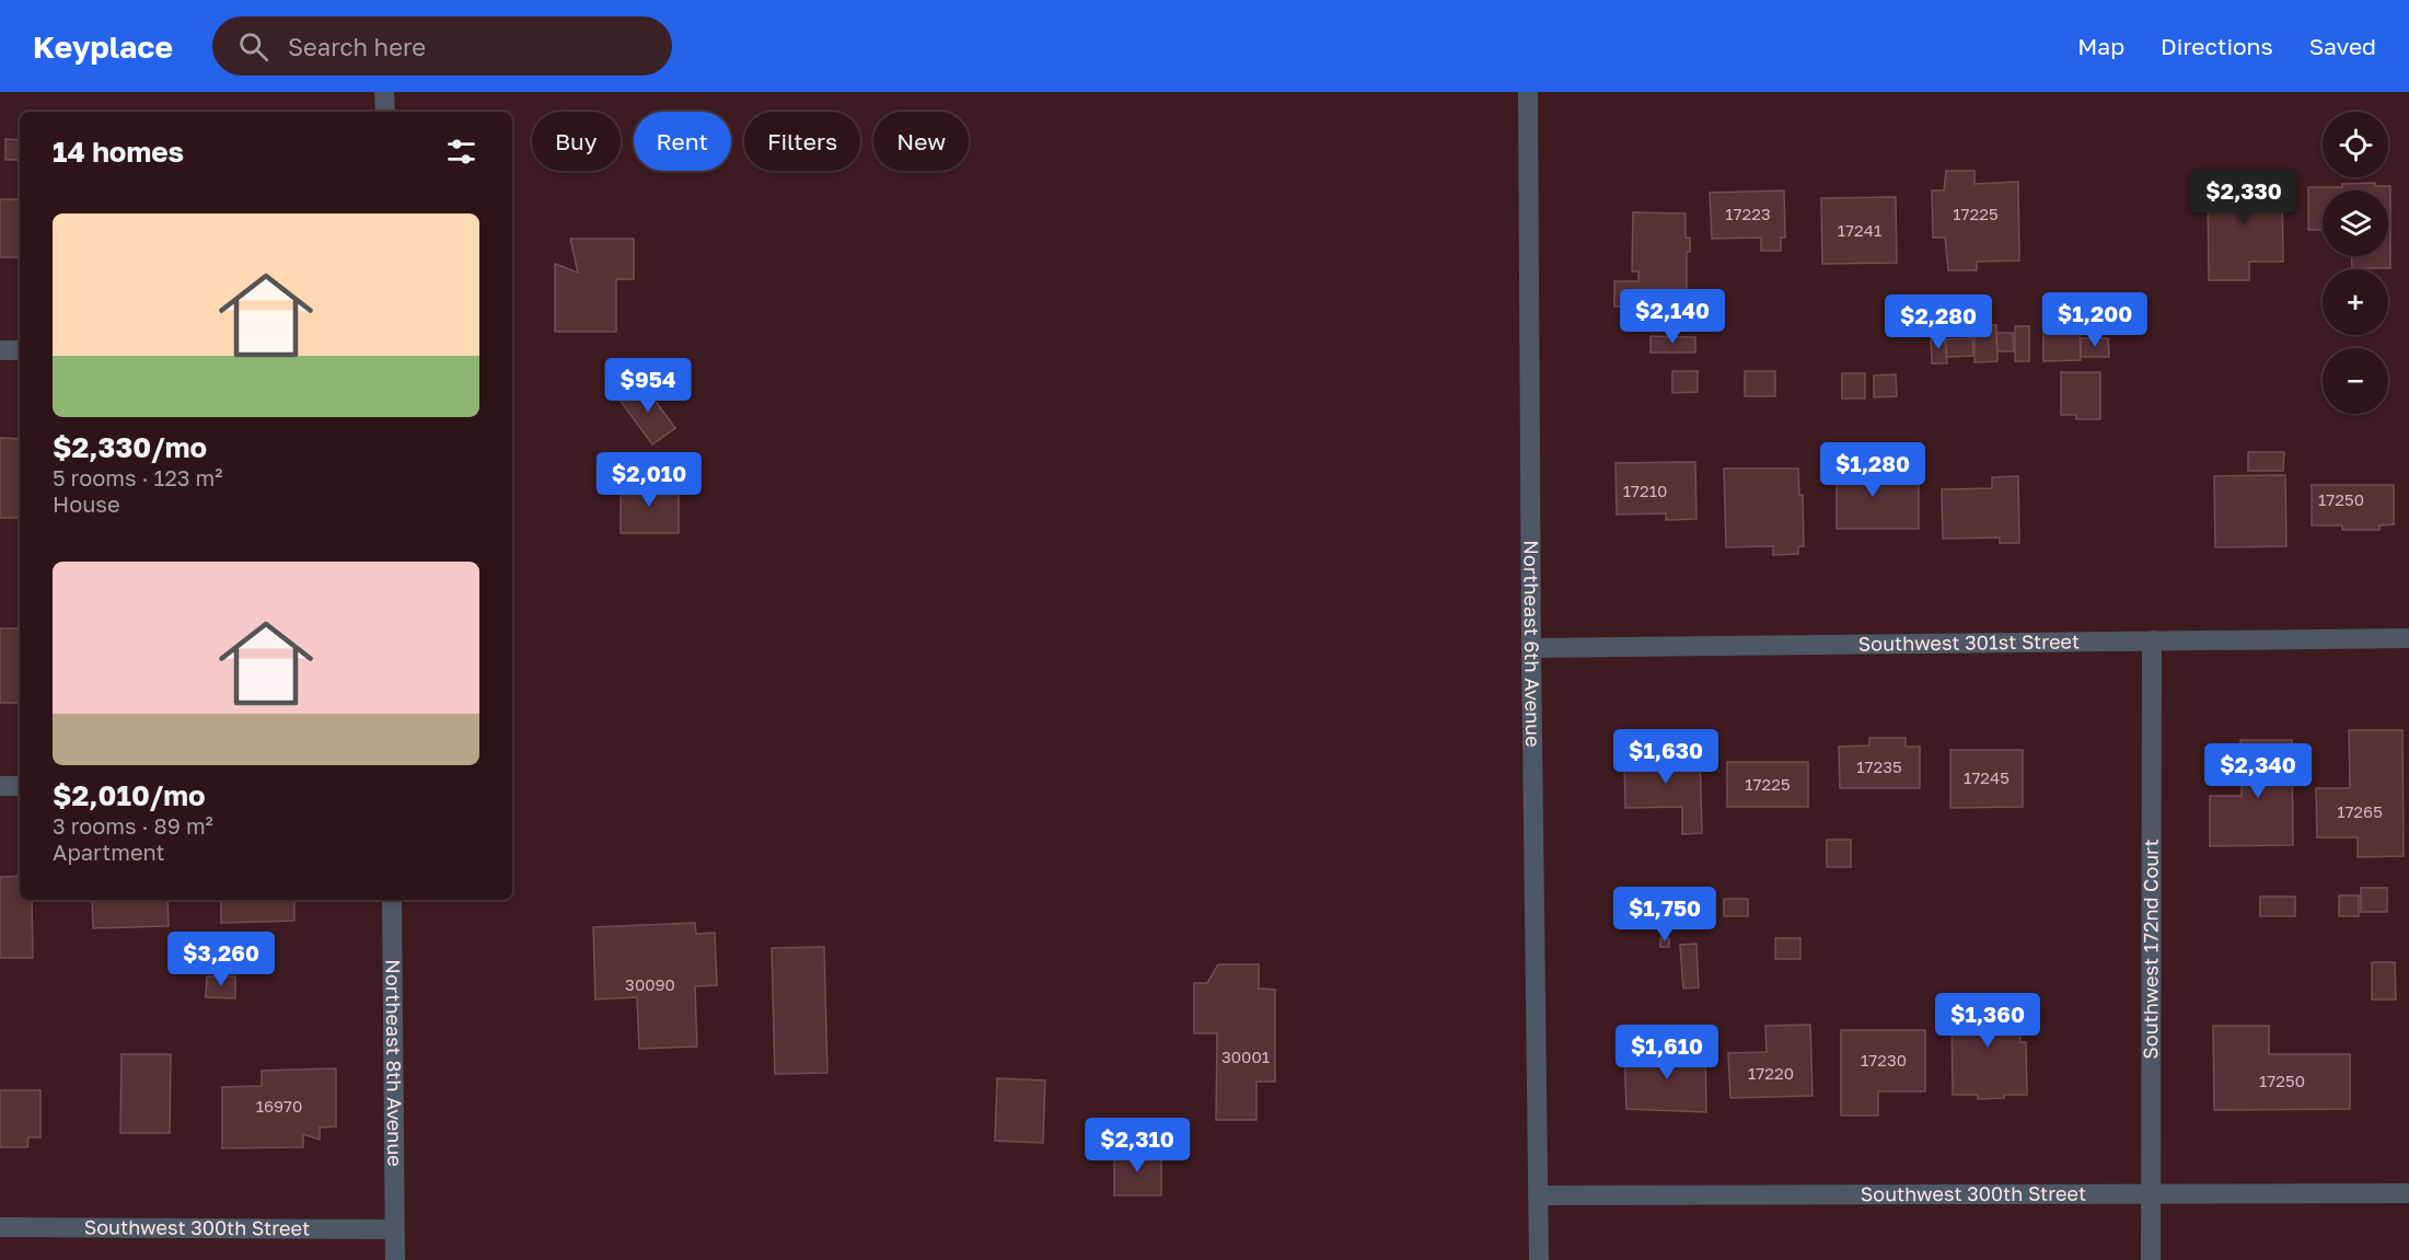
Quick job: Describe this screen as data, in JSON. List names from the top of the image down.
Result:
{
  "streets": {
    "street": [
      "Southwest 301st Street",
      "Northeast 6th Avenue",
      "Southwest 172nd Court",
      "Northeast 8th Avenue",
      "Southwest 300th Street"
    ]
  },
  "crossings": [
    ["Southwest 301st Street", "Northeast 6th Avenue"],
    ["Southwest 301st Street", "Southwest 172nd Court"],
    ["Northeast 6th Avenue", "Southwest 300th Street"],
    ["Southwest 172nd Court", "Southwest 300th Street"],
    ["Northeast 8th Avenue", "Southwest 300th Street"]
  ],
  "house_numbers": [
    "17223",
    "17225",
    "17241",
    "17210",
    "17250",
    "17235",
    "17245",
    "17225",
    "17265",
    "30090",
    "30001",
    "17230",
    "17220",
    "17250",
    "16970"
  ],
  "page": {
    "header": "Keyplace",
    "search": "Search here",
    "nav": ["Map", "Directions", "Saved"],
    "map_buttons": ["+", "−"],
    "chip": [
      "Buy",
      "Rent",
      "Filters",
      "New"
    ],
    "heading": "14 homes",
    "price": [
      "$2,330",
      "$2,140",
      "$1,200",
      "$2,280",
      "$954",
      "$1,280",
      "$2,010",
      "$1,630",
      "$2,340",
      "$1,750",
      "$3,260",
      "$1,360",
      "$1,610",
      "$2,310"
    ],
    "list": [
      {
        "name": "$2,330/mo",
        "note": "5 rooms · 123 m² · House"
      },
      {
        "name": "$2,010/mo",
        "note": "3 rooms · 89 m² · Apartment"
      }
    ]
  }
}
